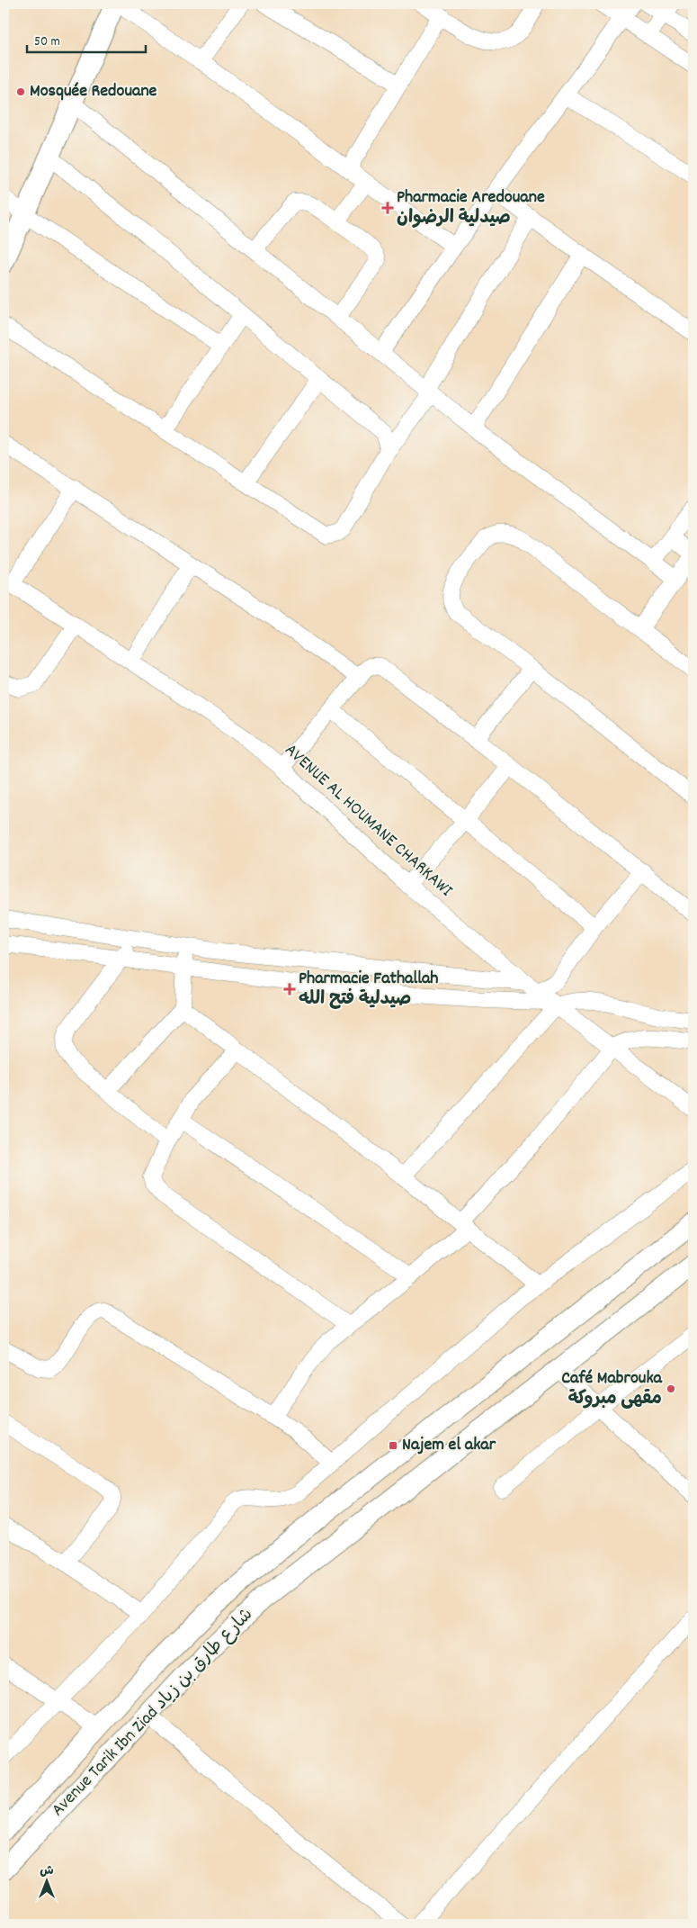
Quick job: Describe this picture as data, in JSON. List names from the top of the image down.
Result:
{
  "streets": {
    "main road": ["Avenue Tarik Ibn Ziad شارع طارق بن زياد"],
    "street": ["AVENUE AL HOUMANE CHARKAWI"]
  },
  "places": {
    "other": ["Mosquée Redouane", "Café Mabrouka مقهى مبروكة"],
    "health": ["Pharmacie Aredouane صيدلية الرضوان", "Pharmacie Fathallah صيدلية فتح الله"],
    "transit": ["Najem el akar"]
  },
  "scale_bar": "50 m",
  "north": "top"
}
